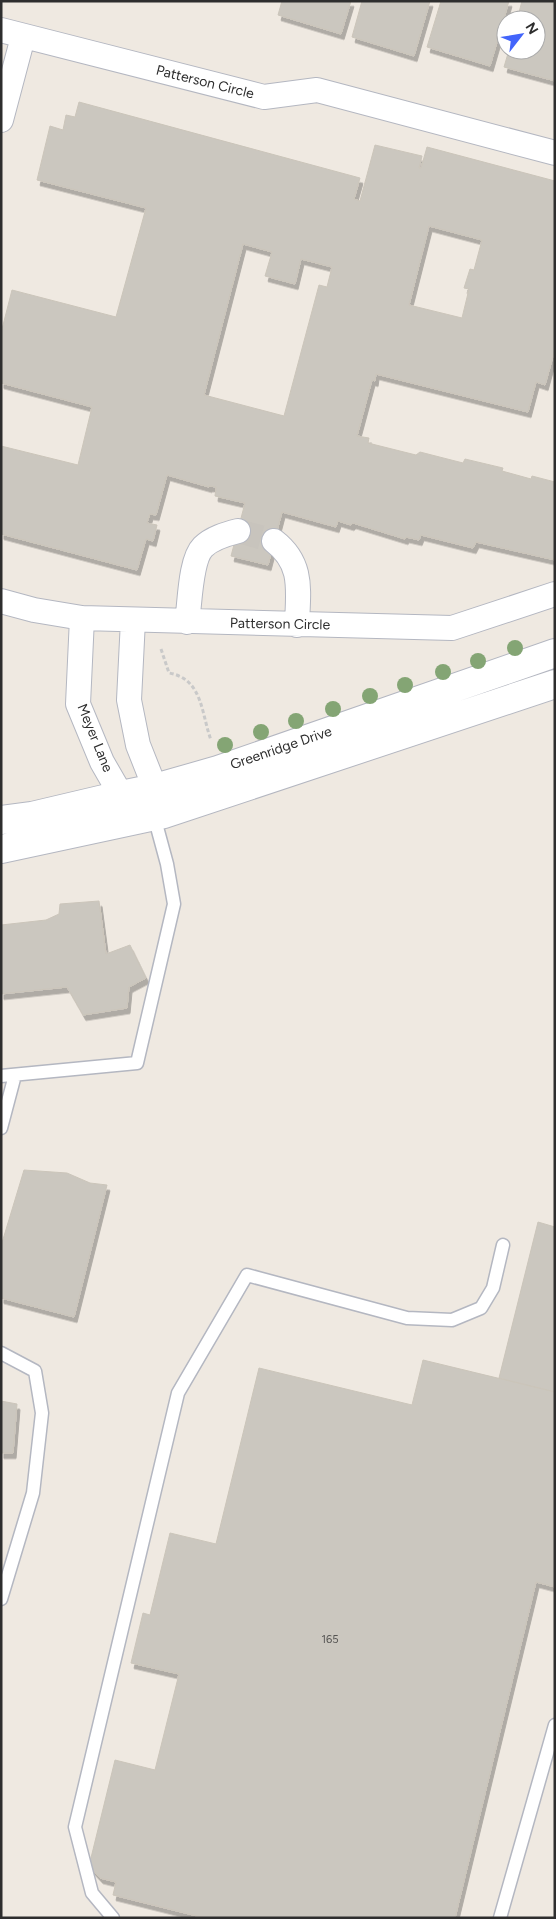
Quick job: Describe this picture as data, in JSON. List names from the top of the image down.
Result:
{
  "streets": {
    "street": ["Patterson Circle", "Meyer Lane", "Greenridge Drive"]
  },
  "crossings": [
    ["Patterson Circle", "Meyer Lane"],
    ["Meyer Lane", "Greenridge Drive"]
  ],
  "house_numbers": ["165"],
  "north": "top right"
}
